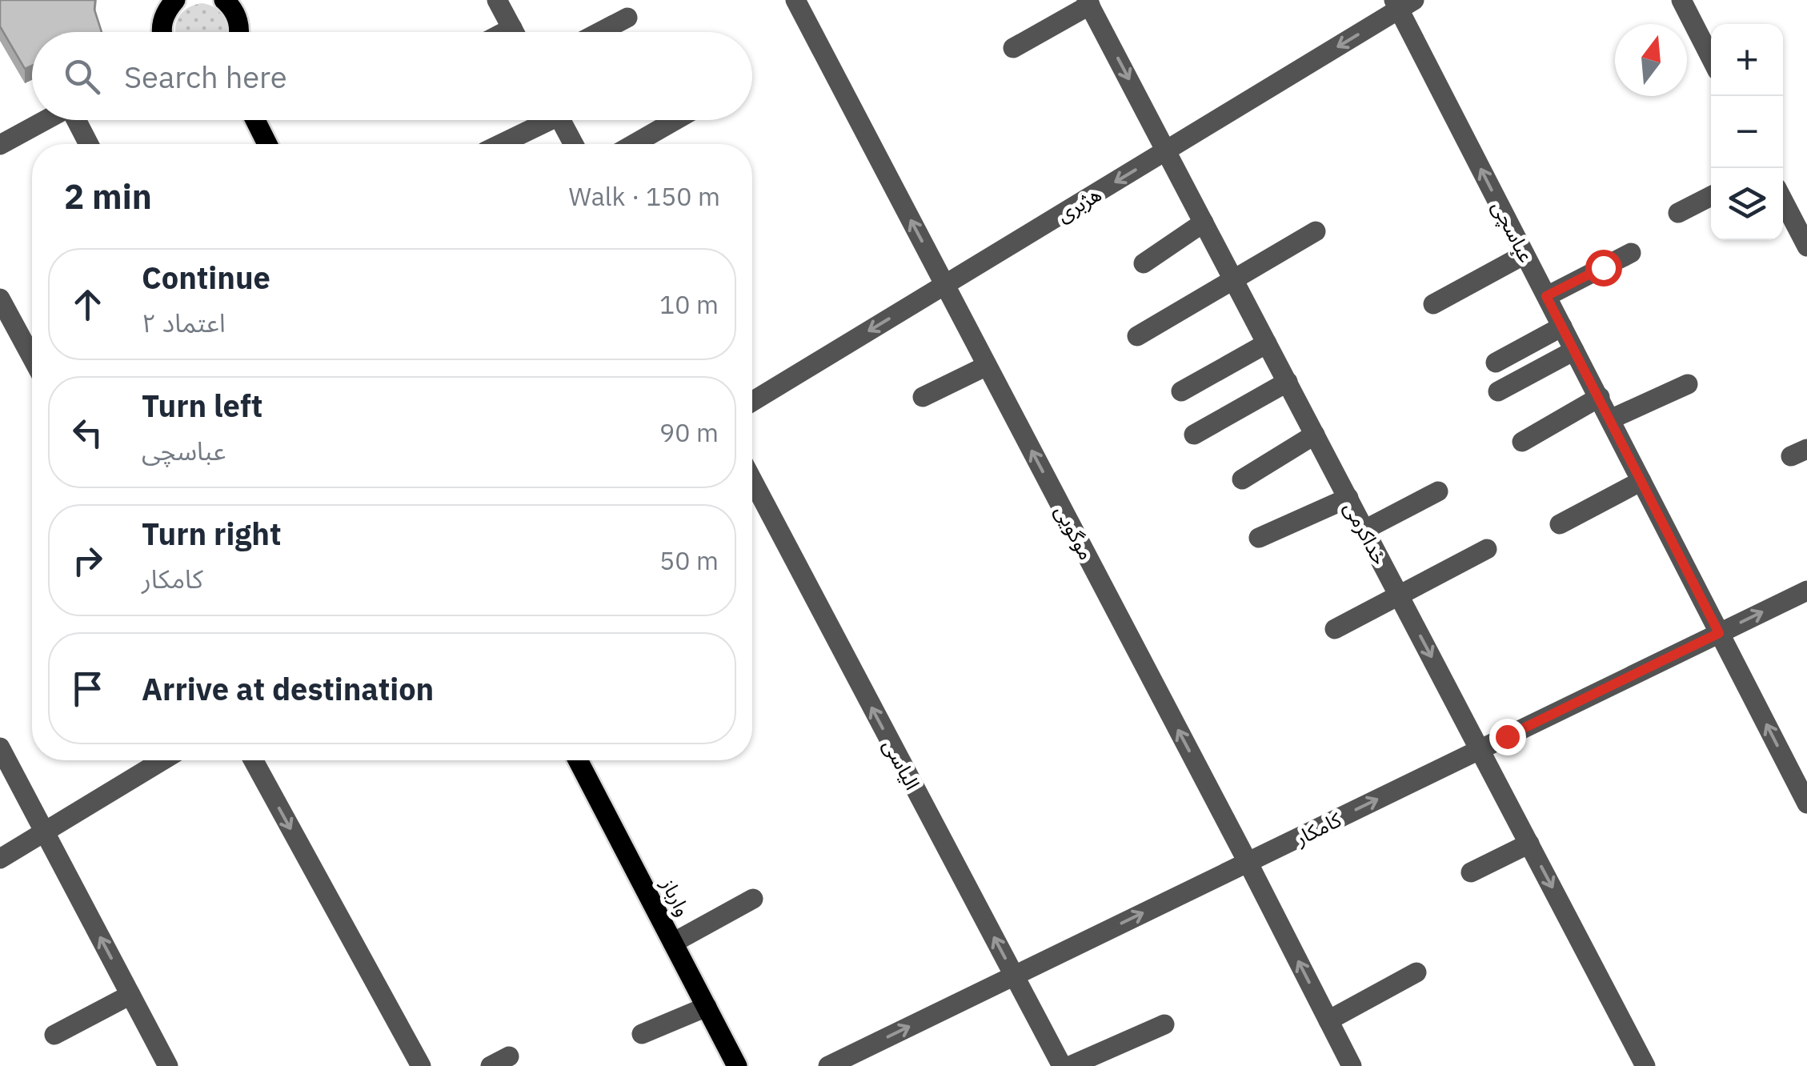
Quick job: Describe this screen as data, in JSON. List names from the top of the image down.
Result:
{
  "streets": {
    "main road": ["وارباز"],
    "street": [
      "هژبری",
      "عباسچی",
      "موگویی",
      "خداکرمی",
      "الیاسی",
      "کامکار"
    ]
  },
  "crossings": [
    ["هژبری", "عباسچی"],
    ["هژبری", "موگویی"],
    ["هژبری", "خداکرمی"],
    ["عباسچی", "کامکار"],
    ["موگویی", "کامکار"],
    ["خداکرمی", "کامکار"],
    ["الیاسی", "کامکار"]
  ],
  "one_way": [
    "عباسچی",
    "موگویی",
    "خداکرمی",
    "الیاسی"
  ],
  "north": "top",
  "page": {
    "map_buttons": ["+", "−"],
    "search": "Search here",
    "heading": ["2 min", "Walk · 150 m"],
    "list": [
      ["Continue", "اعتماد ۲", "10 m"],
      ["Turn left", "عباسچی", "90 m"],
      ["Turn right", "کامکار", "50 m"],
      "Arrive at destination"
    ]
  }
}
